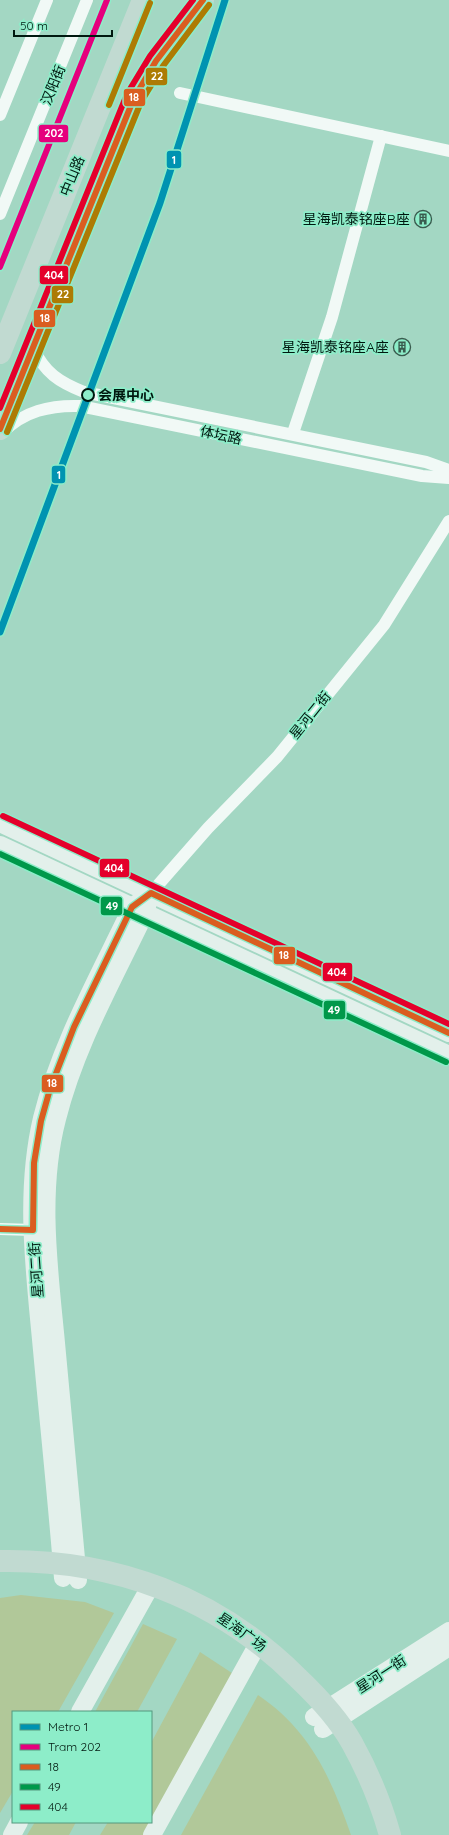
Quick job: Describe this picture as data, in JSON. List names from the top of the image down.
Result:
{
  "streets": {
    "highway": ["中山路", "星海广场"],
    "street": [
      "汉阳街",
      "体坛路",
      "星河二街",
      "星河一街"
    ]
  },
  "crossings": [
    ["中山路", "体坛路"],
    ["星河二街", "星海广场"],
    ["星海广场", "星河一街"]
  ],
  "places": {
    "building": ["星海凯泰铭座B座", "星海凯泰铭座A座"],
    "other": ["会展中心"]
  },
  "lines": [
    "metro line 1",
    "tram line 202",
    "transit line 18",
    "transit line 404",
    "transit line 22",
    "transit line 49"
  ],
  "legend": [
    "Metro 1",
    "Tram 202",
    "18",
    "49",
    "404"
  ],
  "scale_bar": "50 m"
}
